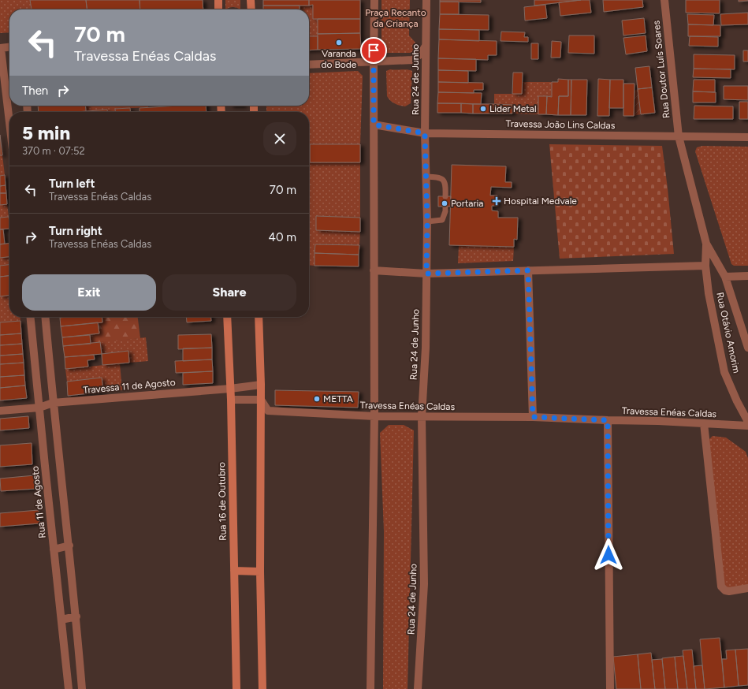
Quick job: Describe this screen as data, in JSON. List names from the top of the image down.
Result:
{
  "streets": {
    "street": [
      "Rua Doutor Luís Soares",
      "Rua 24 de Junho",
      "Travessa João Lins Caldas",
      "Rua Otávio Amorim",
      "Travessa 11 de Agosto",
      "Travessa Enéas Caldas",
      "Rua 16 de Outubro",
      "Rua 11 de Agosto"
    ]
  },
  "crossings": [
    ["Rua Doutor Luís Soares", "Travessa João Lins Caldas"],
    ["Rua Doutor Luís Soares", "Rua Otávio Amorim"],
    ["Rua 24 de Junho", "Travessa João Lins Caldas"],
    ["Rua 24 de Junho", "Travessa Enéas Caldas"],
    ["Travessa João Lins Caldas", "Rua Otávio Amorim"],
    ["Travessa 11 de Agosto", "Rua 16 de Outubro"],
    ["Travessa 11 de Agosto", "Rua 11 de Agosto"]
  ],
  "parks": ["Praça Recanto da Criança"],
  "places": {
    "other": [
      "Varanda do Bode",
      "Lider Metal",
      "Portaria",
      "METTA"
    ],
    "health": ["Hospital Medvale"]
  },
  "page": {
    "turn": ["70 m", "Travessa Enéas Caldas"],
    "then": "Then",
    "heading": ["5 min", "370 m · 07:52"],
    "list": [
      {
        "name": "Turn left",
        "note": "Travessa Enéas Caldas",
        "value": "70 m"
      },
      {
        "name": "Turn right",
        "note": "Travessa Enéas Caldas",
        "value": "40 m"
      }
    ],
    "buttons": ["Exit", "Share"]
  }
}
